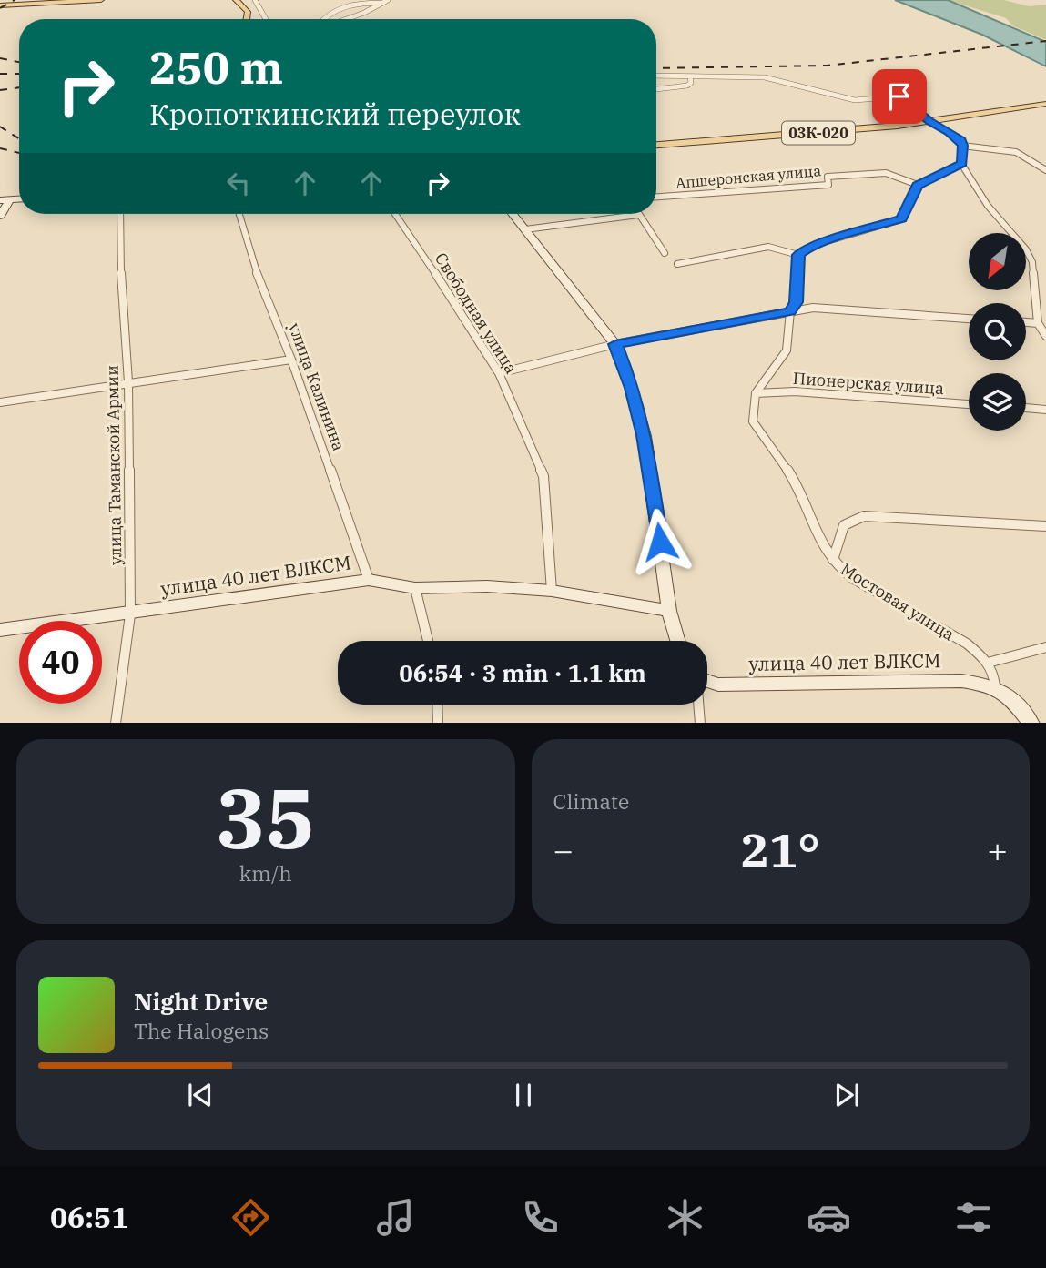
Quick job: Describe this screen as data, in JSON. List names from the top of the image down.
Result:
{
  "streets": {
    "main road": ["03К-020"],
    "street": [
      "Апшеронская улица",
      "Свободная улица",
      "Пионерская улица",
      "улица Калинина",
      "улица Таманской Армии",
      "улица 40 лет ВЛКСМ",
      "Мостовая улица"
    ]
  },
  "crossings": [
    ["Свободная улица", "улица 40 лет ВЛКСМ"],
    ["Пионерская улица", "Мостовая улица"],
    ["улица Калинина", "улица 40 лет ВЛКСМ"],
    ["улица Таманской Армии", "улица 40 лет ВЛКСМ"]
  ],
  "north": "bottom left",
  "page": {
    "turn": ["250 m", "Кропоткинский переулок"],
    "limit": "40",
    "trip": "06:54 · 3 min · 1.1 km",
    "tile": [
      ["35", "km/h"],
      "Climate"
    ],
    "heat": ["−", "21°", "+"],
    "song": ["Night Drive", "The Halogens"],
    "tabs": "06:51"
  }
}
